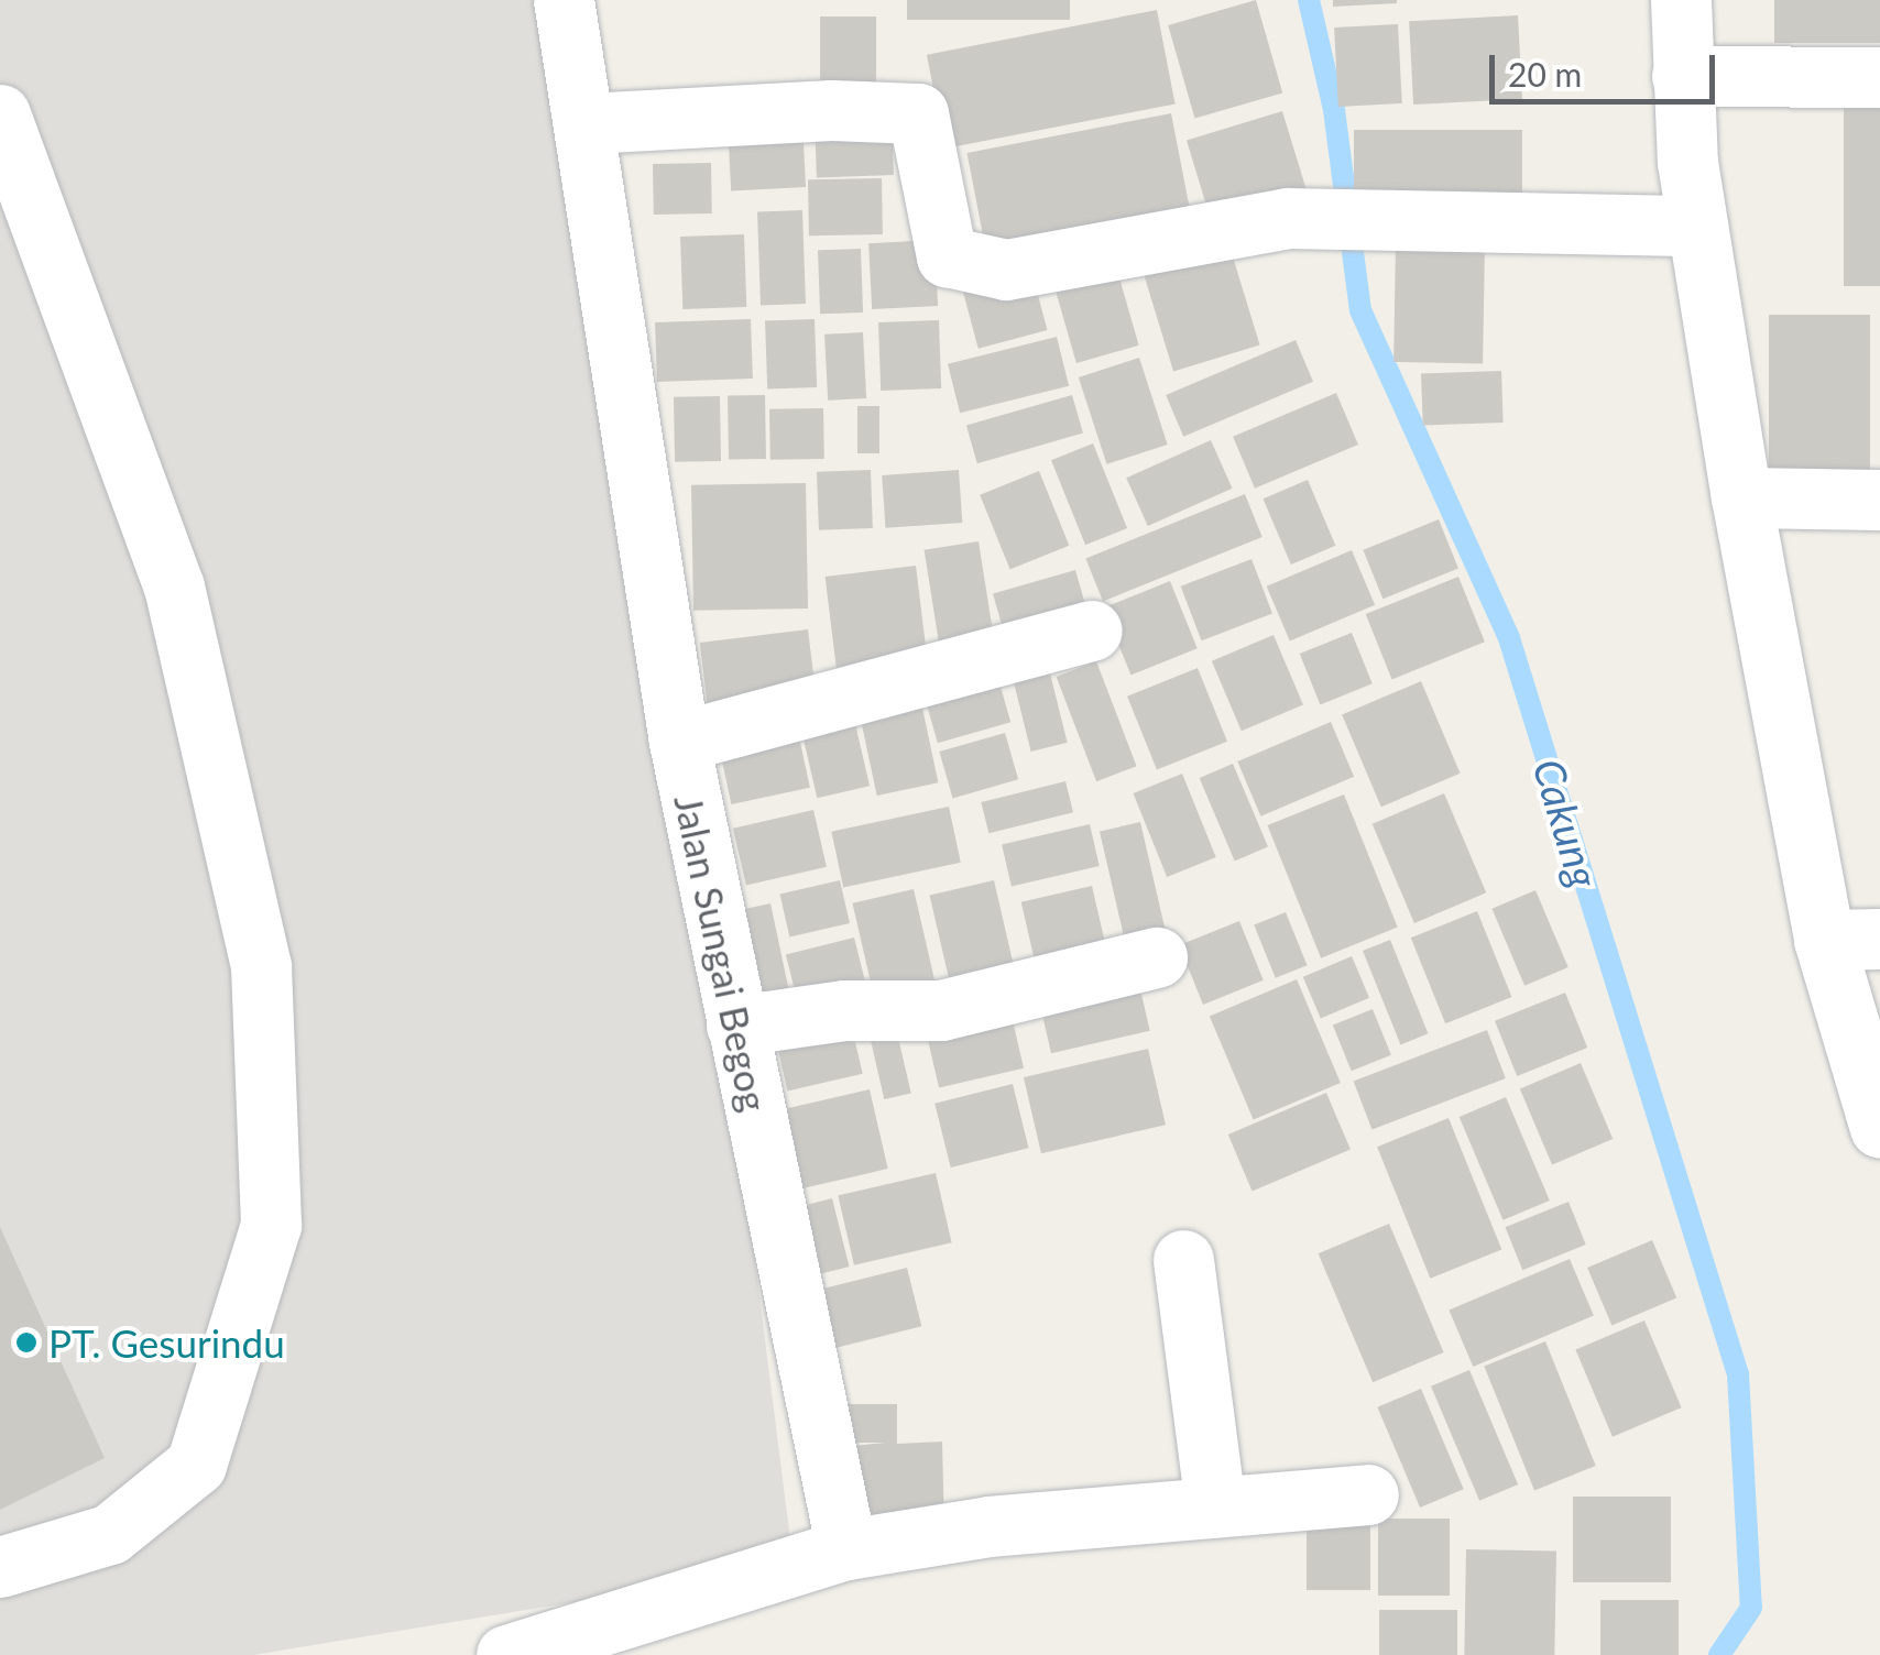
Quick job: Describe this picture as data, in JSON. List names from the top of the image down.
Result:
{
  "streets": {
    "street": ["Jalan Sungai Begog"]
  },
  "water": ["Cakung"],
  "places": ["PT. Gesurindu"],
  "scale_bar": "20 m"
}
